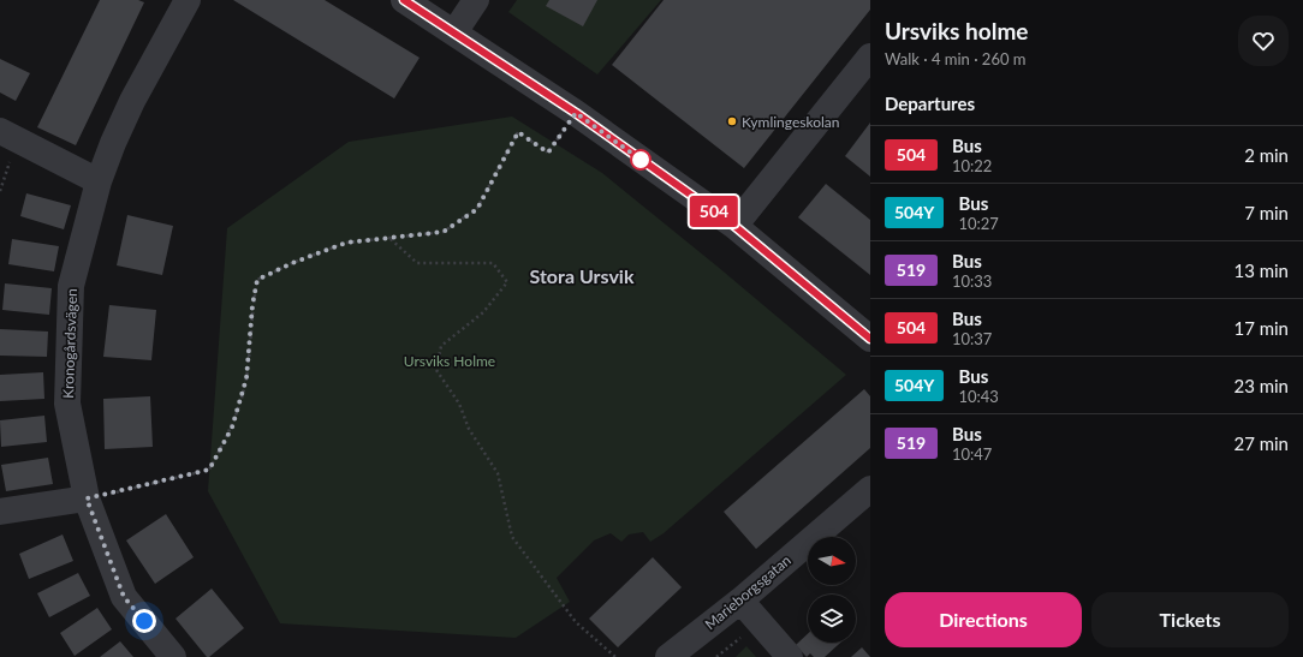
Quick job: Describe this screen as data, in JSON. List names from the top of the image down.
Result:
{
  "streets": {
    "street": ["Kronogårdsvägen", "Marieborgsgatan"]
  },
  "districts": ["Stora Ursvik"],
  "parks": ["Ursviks Holme"],
  "places": ["Kymlingeskolan"],
  "lines": ["bus line 504"],
  "north": "right",
  "page": {
    "on_map": "504",
    "heading": [
      ["Ursviks holme", "Walk · 4 min · 260 m"],
      "Departures"
    ],
    "list": [
      {
        "mark": "504",
        "name": "Bus",
        "note": "10:22",
        "value": "2 min"
      },
      {
        "mark": "504Y",
        "name": "Bus",
        "note": "10:27",
        "value": "7 min"
      },
      {
        "mark": "519",
        "name": "Bus",
        "note": "10:33",
        "value": "13 min"
      },
      {
        "mark": "504",
        "name": "Bus",
        "note": "10:37",
        "value": "17 min"
      },
      {
        "mark": "504Y",
        "name": "Bus",
        "note": "10:43",
        "value": "23 min"
      },
      {
        "mark": "519",
        "name": "Bus",
        "note": "10:47",
        "value": "27 min"
      }
    ],
    "buttons": ["Directions", "Tickets"]
  }
}
